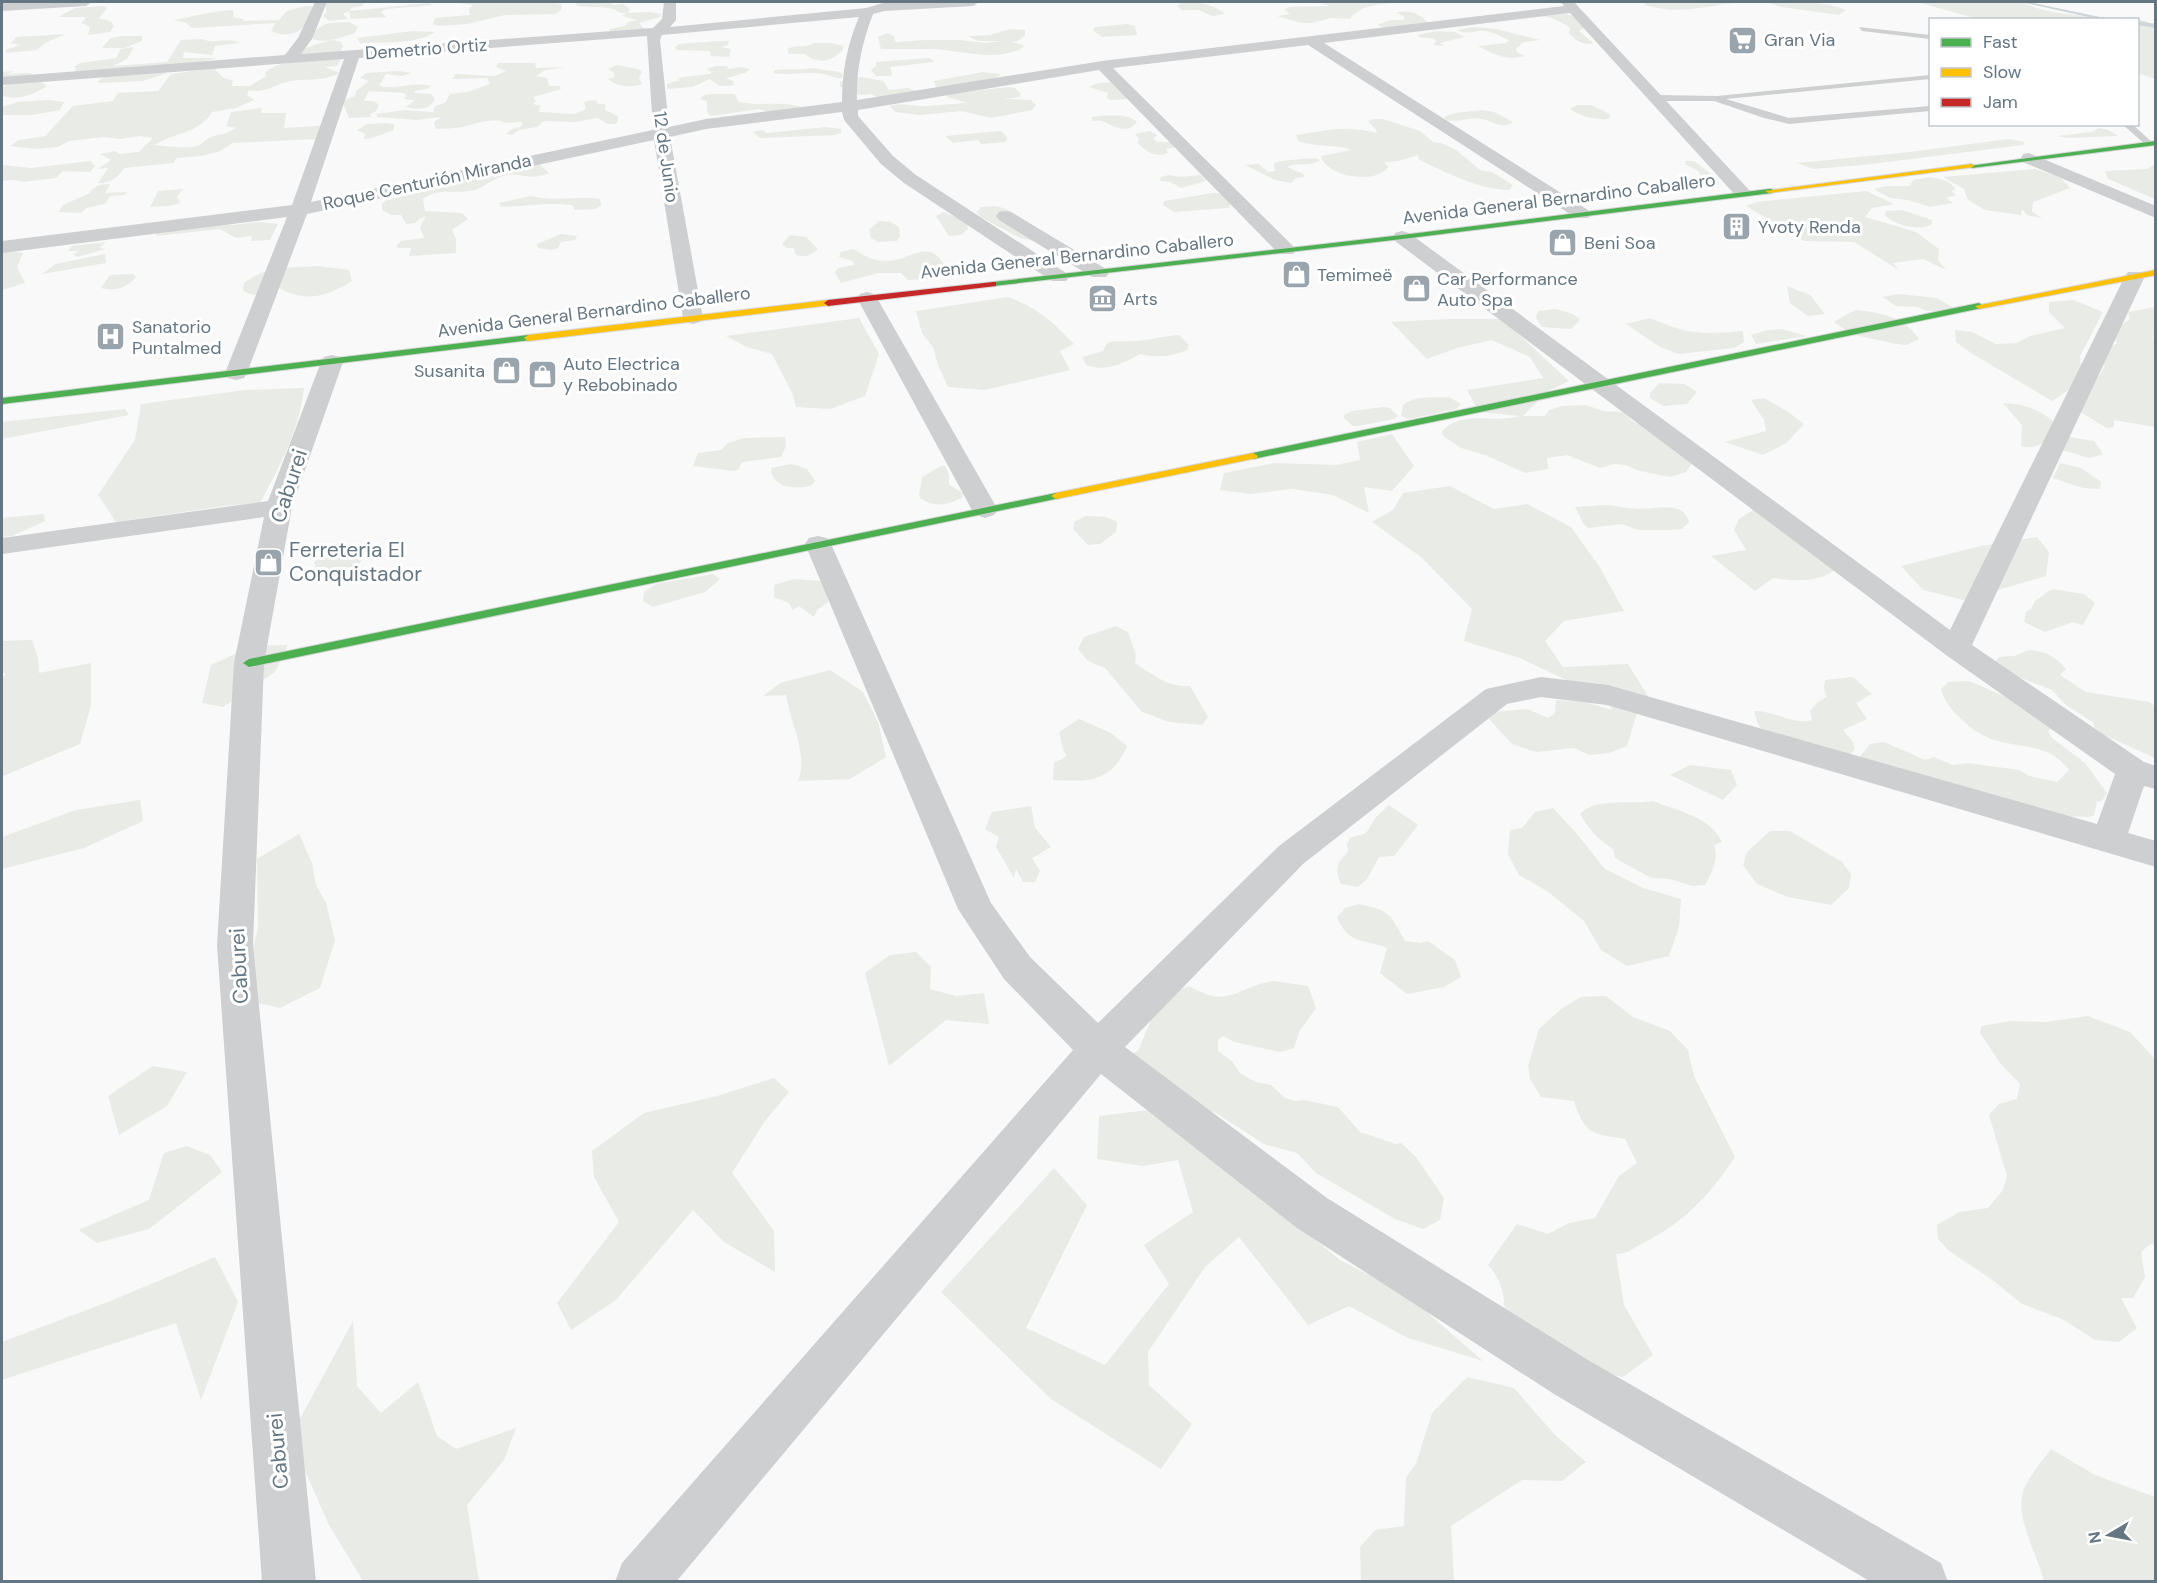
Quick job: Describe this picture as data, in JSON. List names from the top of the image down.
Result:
{
  "streets": {
    "main road": ["Avenida General Bernardino Caballero"],
    "street": [
      "Demetrio Ortiz",
      "12 de Junio",
      "Roque Centurión Miranda",
      "Caburei"
    ]
  },
  "crossings": [
    ["Demetrio Ortiz", "12 de Junio"],
    ["12 de Junio", "Roque Centurión Miranda"],
    ["12 de Junio", "Avenida General Bernardino Caballero"],
    ["Avenida General Bernardino Caballero", "Caburei"]
  ],
  "places": {
    "supermarket": ["Gran Via"],
    "building": ["Yvoty Renda"],
    "shop": [
      "Beni Soa",
      "Temimeë",
      "Car Performance Auto Spa",
      "Susanita",
      "Auto Electrica y Rebobinado",
      "Ferreteria El Conquistador"
    ],
    "museum": ["Arts"],
    "hospital": ["Sanatorio Puntalmed"]
  },
  "legend": ["Fast", "Slow", "Jam"],
  "north": "left"
}
